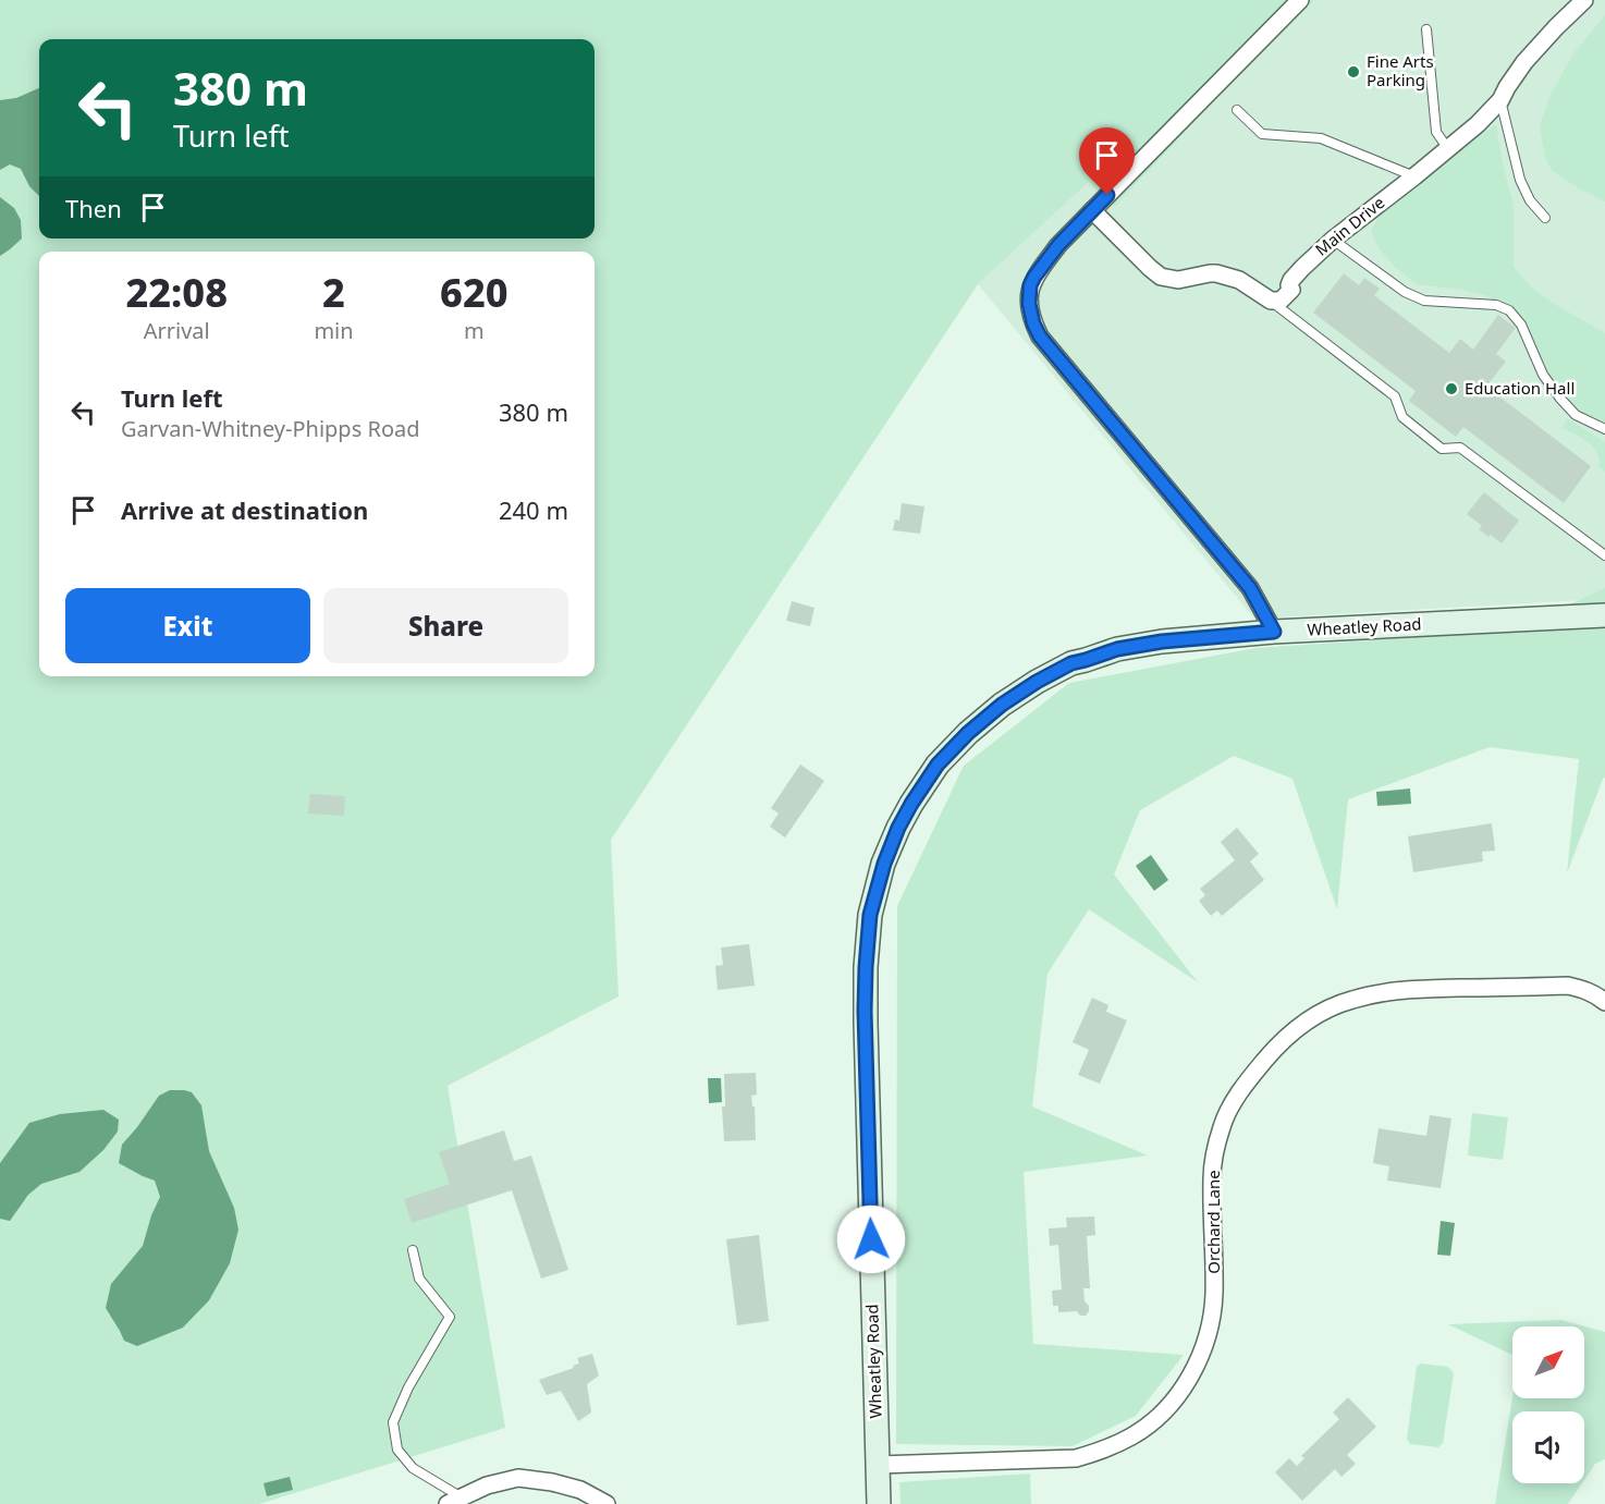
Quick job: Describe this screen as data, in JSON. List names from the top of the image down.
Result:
{
  "streets": {
    "main road": ["Wheatley Road"],
    "street": ["Main Drive", "Orchard Lane"]
  },
  "crossings": [
    ["Wheatley Road", "Orchard Lane"]
  ],
  "places": ["Fine Arts Parking", "Education Hall"],
  "north": "top right",
  "page": {
    "turn": ["380 m", "Turn left"],
    "then": "Then",
    "eta": [
      "22:08",
      "Arrival",
      "2",
      "min",
      "620",
      "m"
    ],
    "list": [
      {
        "name": "Turn left",
        "note": "Garvan-Whitney-Phipps Road",
        "value": "380 m"
      },
      {
        "name": "Arrive at destination",
        "value": "240 m"
      }
    ],
    "buttons": ["Exit", "Share"]
  }
}
